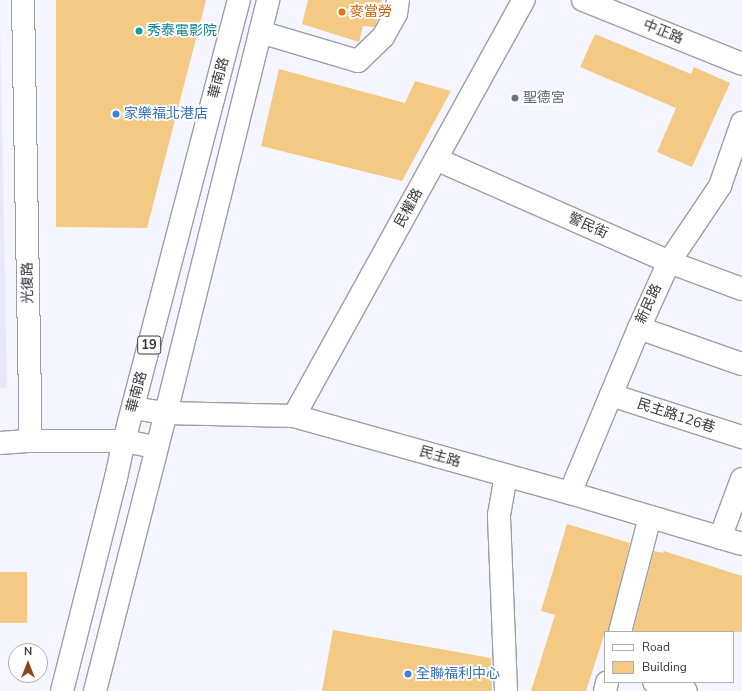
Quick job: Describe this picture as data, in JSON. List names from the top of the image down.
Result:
{
  "streets": {
    "street": [
      "中正路",
      "華南路",
      "民權路",
      "警民街",
      "光復路",
      "新民路",
      "19",
      "民主路126巷",
      "民主路"
    ]
  },
  "crossings": [
    ["華南路", "民主路"],
    ["民權路", "警民街"],
    ["民權路", "民主路"],
    ["警民街", "新民路"],
    ["新民路", "民主路126巷"],
    ["新民路", "民主路"]
  ],
  "places": [
    "麥當勞",
    "秀泰電影院",
    "聖德宮",
    "家樂福北港店",
    "全聯福利中心"
  ],
  "legend": ["Road", "Building"],
  "north": "top"
}
